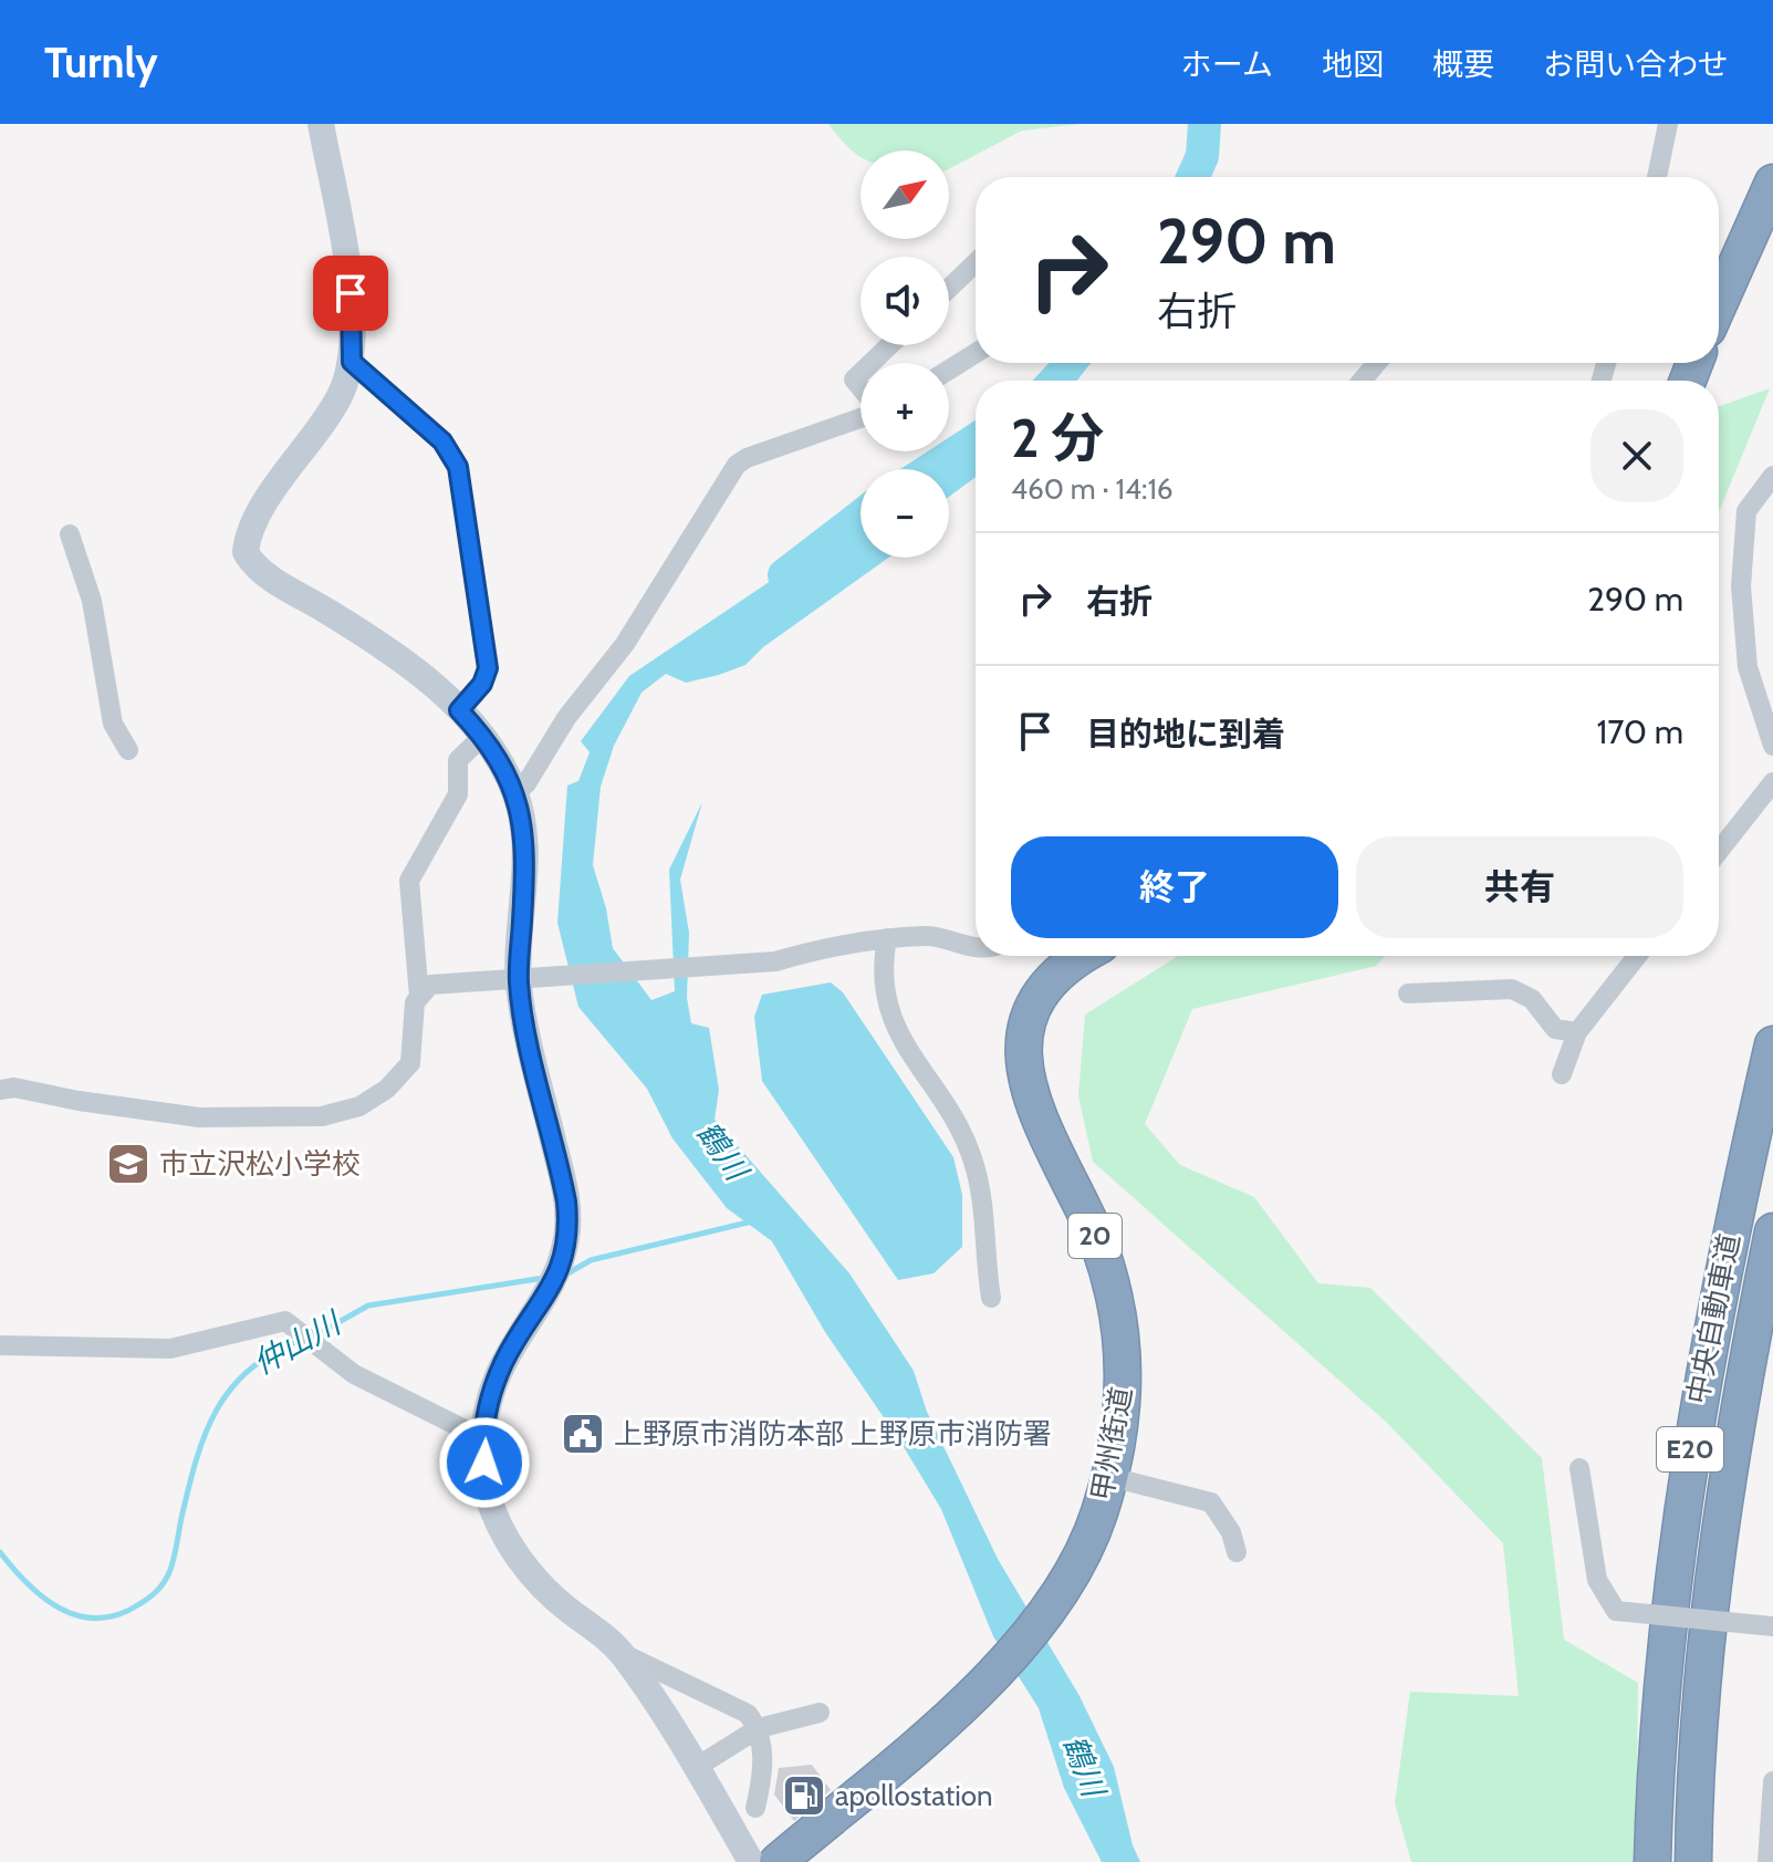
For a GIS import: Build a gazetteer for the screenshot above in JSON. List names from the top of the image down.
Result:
{
  "streets": {
    "highway": [
      "20",
      "中央自動車道",
      "甲州街道",
      "E20"
    ]
  },
  "water": ["鶴川", "仲山川"],
  "places": {
    "school or university": ["市立沢松小学校"],
    "public building": ["上野原市消防本部 上野原市消防署"],
    "fuel station": ["apollostation"]
  },
  "north": "top right",
  "page": {
    "header": "Turnly",
    "nav": [
      "ホーム",
      "地図",
      "概要",
      "お問い合わせ"
    ],
    "map_buttons": ["+", "−"],
    "turn": ["290 m", "右折"],
    "heading": ["2 分", "460 m · 14:16"],
    "list": [
      {
        "name": "右折",
        "value": "290 m"
      },
      {
        "name": "目的地に到着",
        "value": "170 m"
      }
    ],
    "buttons": ["終了", "共有"]
  }
}
